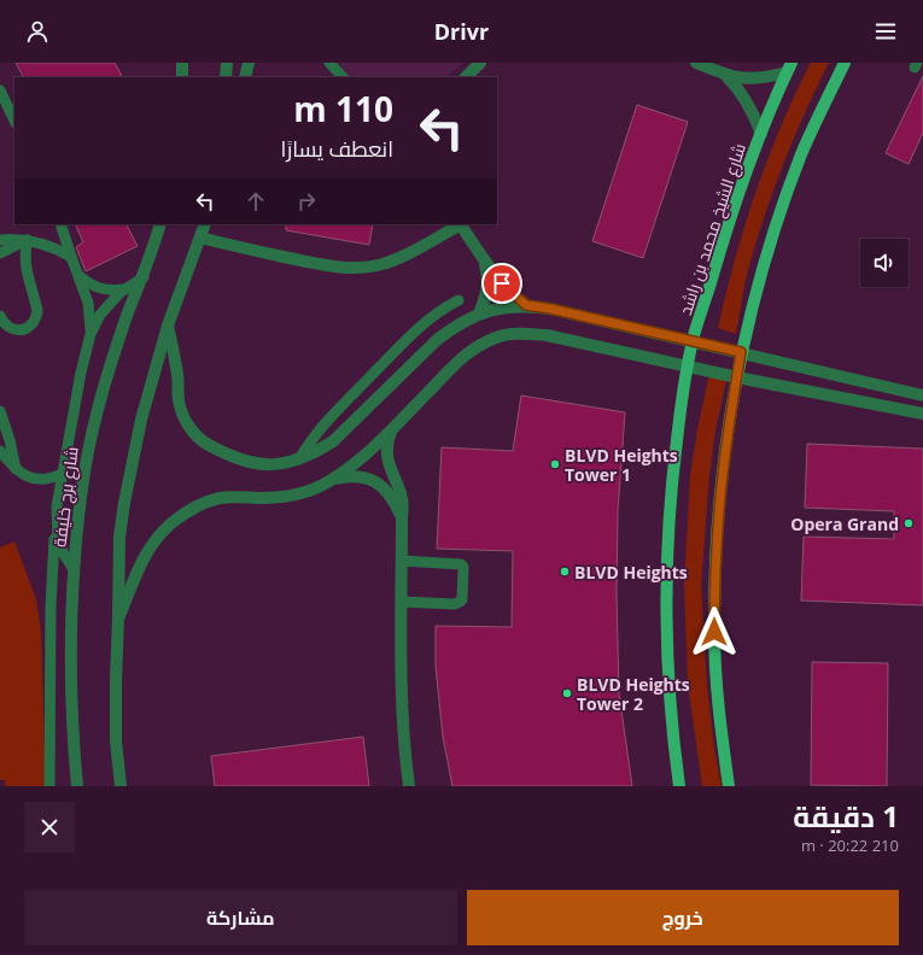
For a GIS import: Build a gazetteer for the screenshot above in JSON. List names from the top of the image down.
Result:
{
  "streets": {
    "main road": ["شارع الشيخ محمد بن راشد"],
    "street": ["شارع برج خليفة"]
  },
  "places": [
    "BLVD Heights Tower 1",
    "Opera Grand",
    "BLVD Heights",
    "BLVD Heights Tower 2"
  ],
  "page": {
    "header": "Drivr",
    "turn": ["110 m", "انعطف يسارًا"],
    "heading": ["1 دقيقة", "210 m · 20:22"],
    "buttons": ["خروج", "مشاركة"]
  }
}
